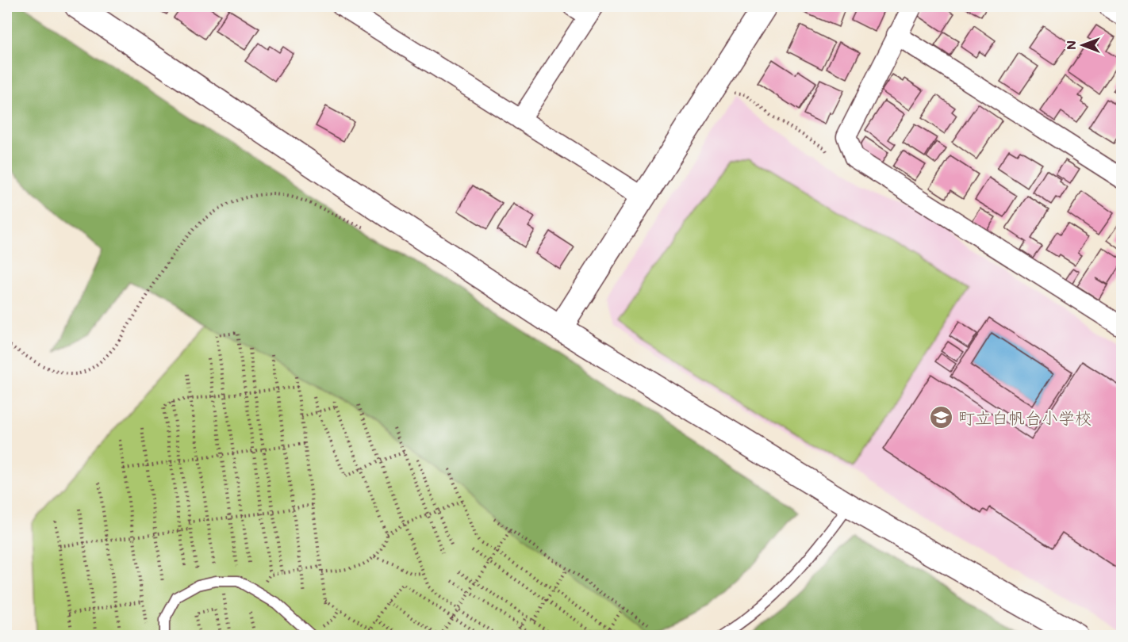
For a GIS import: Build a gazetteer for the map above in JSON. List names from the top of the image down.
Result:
{
  "places": {
    "school or university": ["町立白帆台小学校"]
  },
  "north": "left"
}
